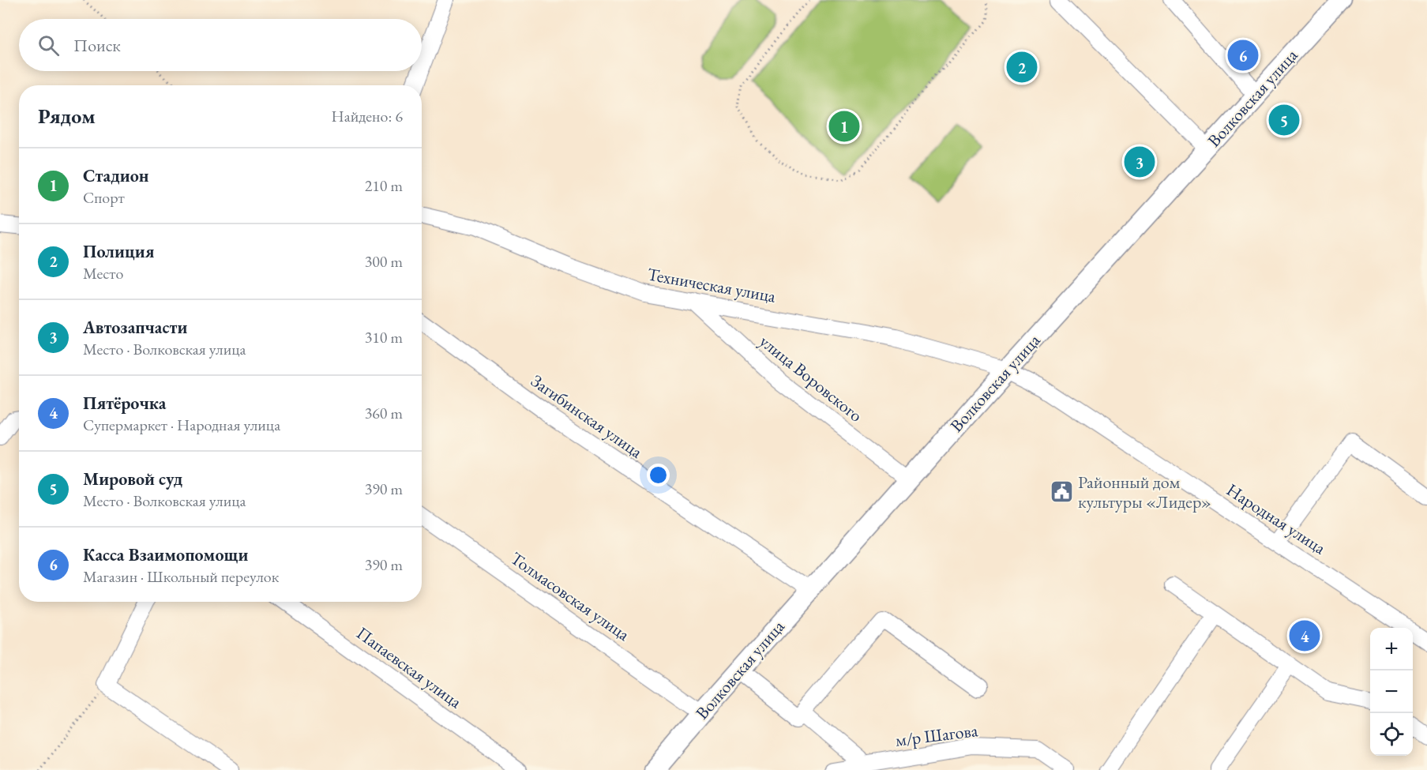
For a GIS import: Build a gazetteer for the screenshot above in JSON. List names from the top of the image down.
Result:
{
  "streets": {
    "main road": ["Волковская улица"],
    "street": [
      "Техническая улица",
      "улица Воровского",
      "Загибинская улица",
      "Народная улица",
      "Толмасовская улица",
      "Папаевская улица",
      "м/р Шагова"
    ]
  },
  "crossings": [
    ["Волковская улица", "Техническая улица"],
    ["Волковская улица", "улица Воровского"],
    ["Волковская улица", "Загибинская улица"],
    ["Волковская улица", "Народная улица"],
    ["Волковская улица", "Толмасовская улица"],
    ["Техническая улица", "улица Воровского"],
    ["Техническая улица", "Народная улица"]
  ],
  "places": {
    "public building": ["Районный дом культуры «Лидер»"]
  },
  "page": {
    "search": "Поиск",
    "pins": [
      "6",
      "2",
      "5",
      "1",
      "3",
      "4"
    ],
    "heading": ["Рядом", "Найдено: 6"],
    "list": [
      {
        "mark": "1",
        "name": "Стадион",
        "note": "Спорт",
        "value": "210 m"
      },
      {
        "mark": "2",
        "name": "Полиция",
        "note": "Место",
        "value": "300 m"
      },
      {
        "mark": "3",
        "name": "Автозапчасти",
        "note": "Место · Волковская улица",
        "value": "310 m"
      },
      {
        "mark": "4",
        "name": "Пятёрочка",
        "note": "Супермаркет · Народная улица",
        "value": "360 m"
      },
      {
        "mark": "5",
        "name": "Мировой суд",
        "note": "Место · Волковская улица",
        "value": "390 m"
      },
      {
        "mark": "6",
        "name": "Касса Взаимопомощи",
        "note": "Магазин · Школьный переулок",
        "value": "390 m"
      }
    ],
    "map_buttons": ["+", "−"]
  }
}
